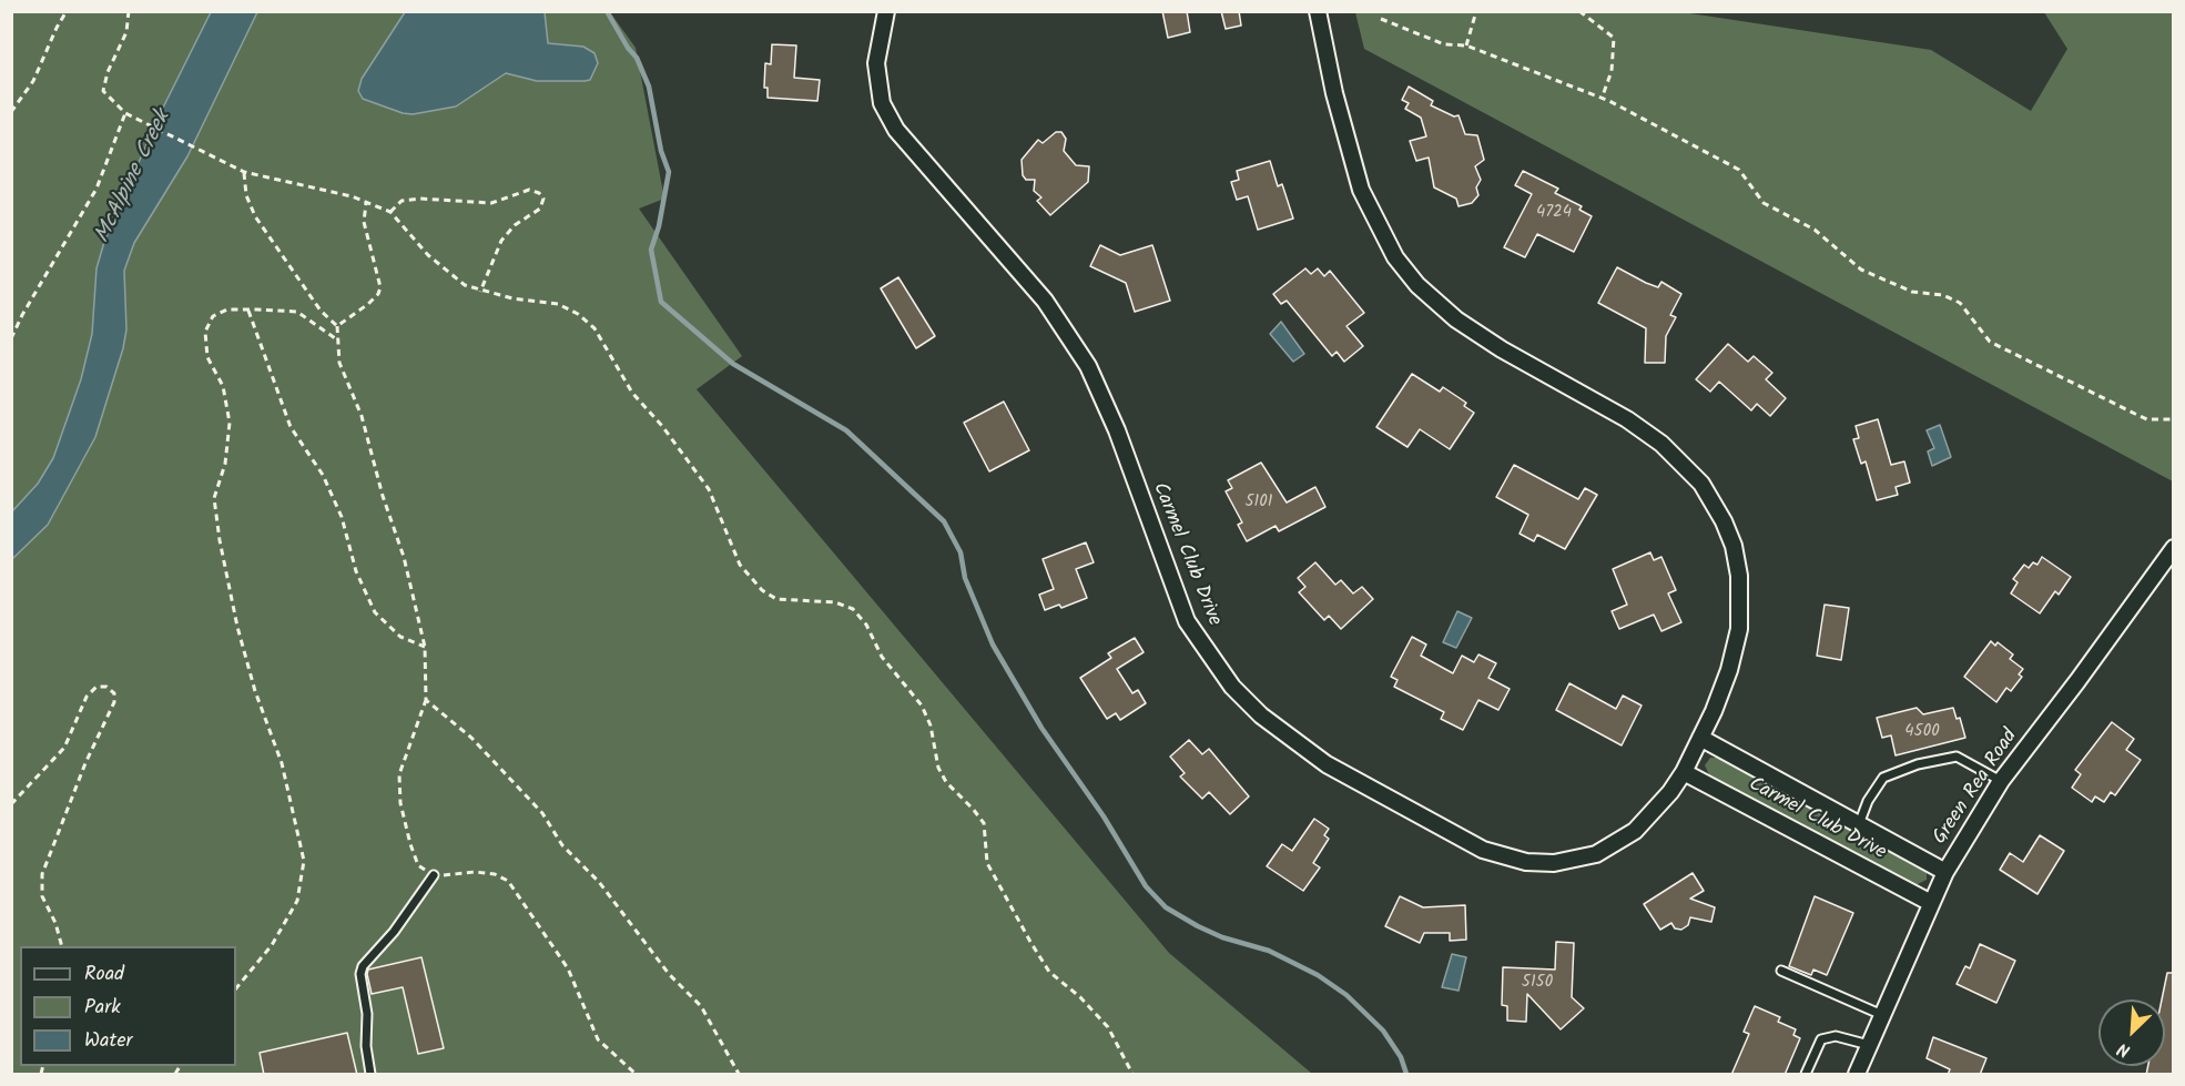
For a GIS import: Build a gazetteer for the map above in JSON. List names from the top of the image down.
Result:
{
  "streets": {
    "street": ["Carmel Club Drive", "Green Rea Road"]
  },
  "crossings": [
    ["Carmel Club Drive", "Green Rea Road"]
  ],
  "water": ["McAlpine Creek"],
  "house_numbers": [
    "4724",
    "5101",
    "4500",
    "5150"
  ],
  "legend": ["Road", "Park", "Water"],
  "north": "bottom left"
}
